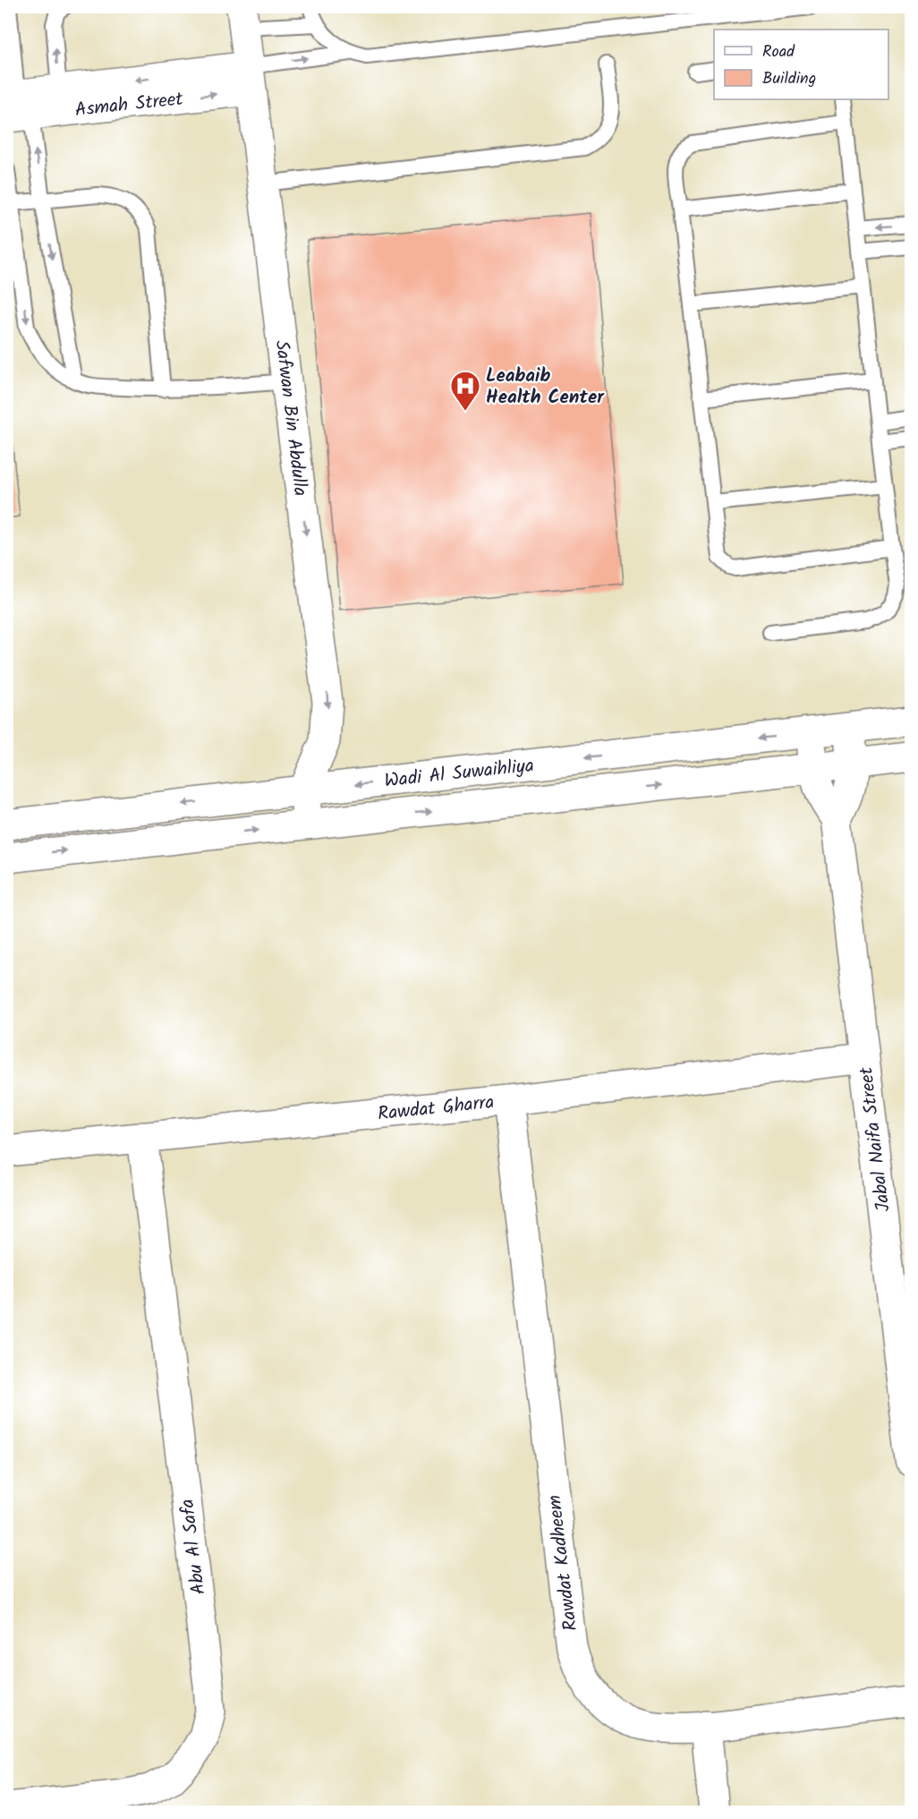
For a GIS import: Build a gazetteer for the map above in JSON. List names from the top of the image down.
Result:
{
  "streets": {
    "street": [
      "Asmah Street",
      "Safwan Bin Abdulla",
      "Wadi Al Suwaihliya",
      "Rawdat Gharra",
      "Jabal Naifa Street",
      "Abu Al Safa",
      "Rawdat Kadheem"
    ]
  },
  "crossings": [
    ["Asmah Street", "Safwan Bin Abdulla"],
    ["Safwan Bin Abdulla", "Wadi Al Suwaihliya"],
    ["Wadi Al Suwaihliya", "Jabal Naifa Street"],
    ["Rawdat Gharra", "Jabal Naifa Street"],
    ["Rawdat Gharra", "Abu Al Safa"],
    ["Rawdat Gharra", "Rawdat Kadheem"]
  ],
  "one_way": ["Safwan Bin Abdulla"],
  "places": {
    "hospital": ["Leabaib Health Center"]
  },
  "legend": ["Road", "Building"]
}
